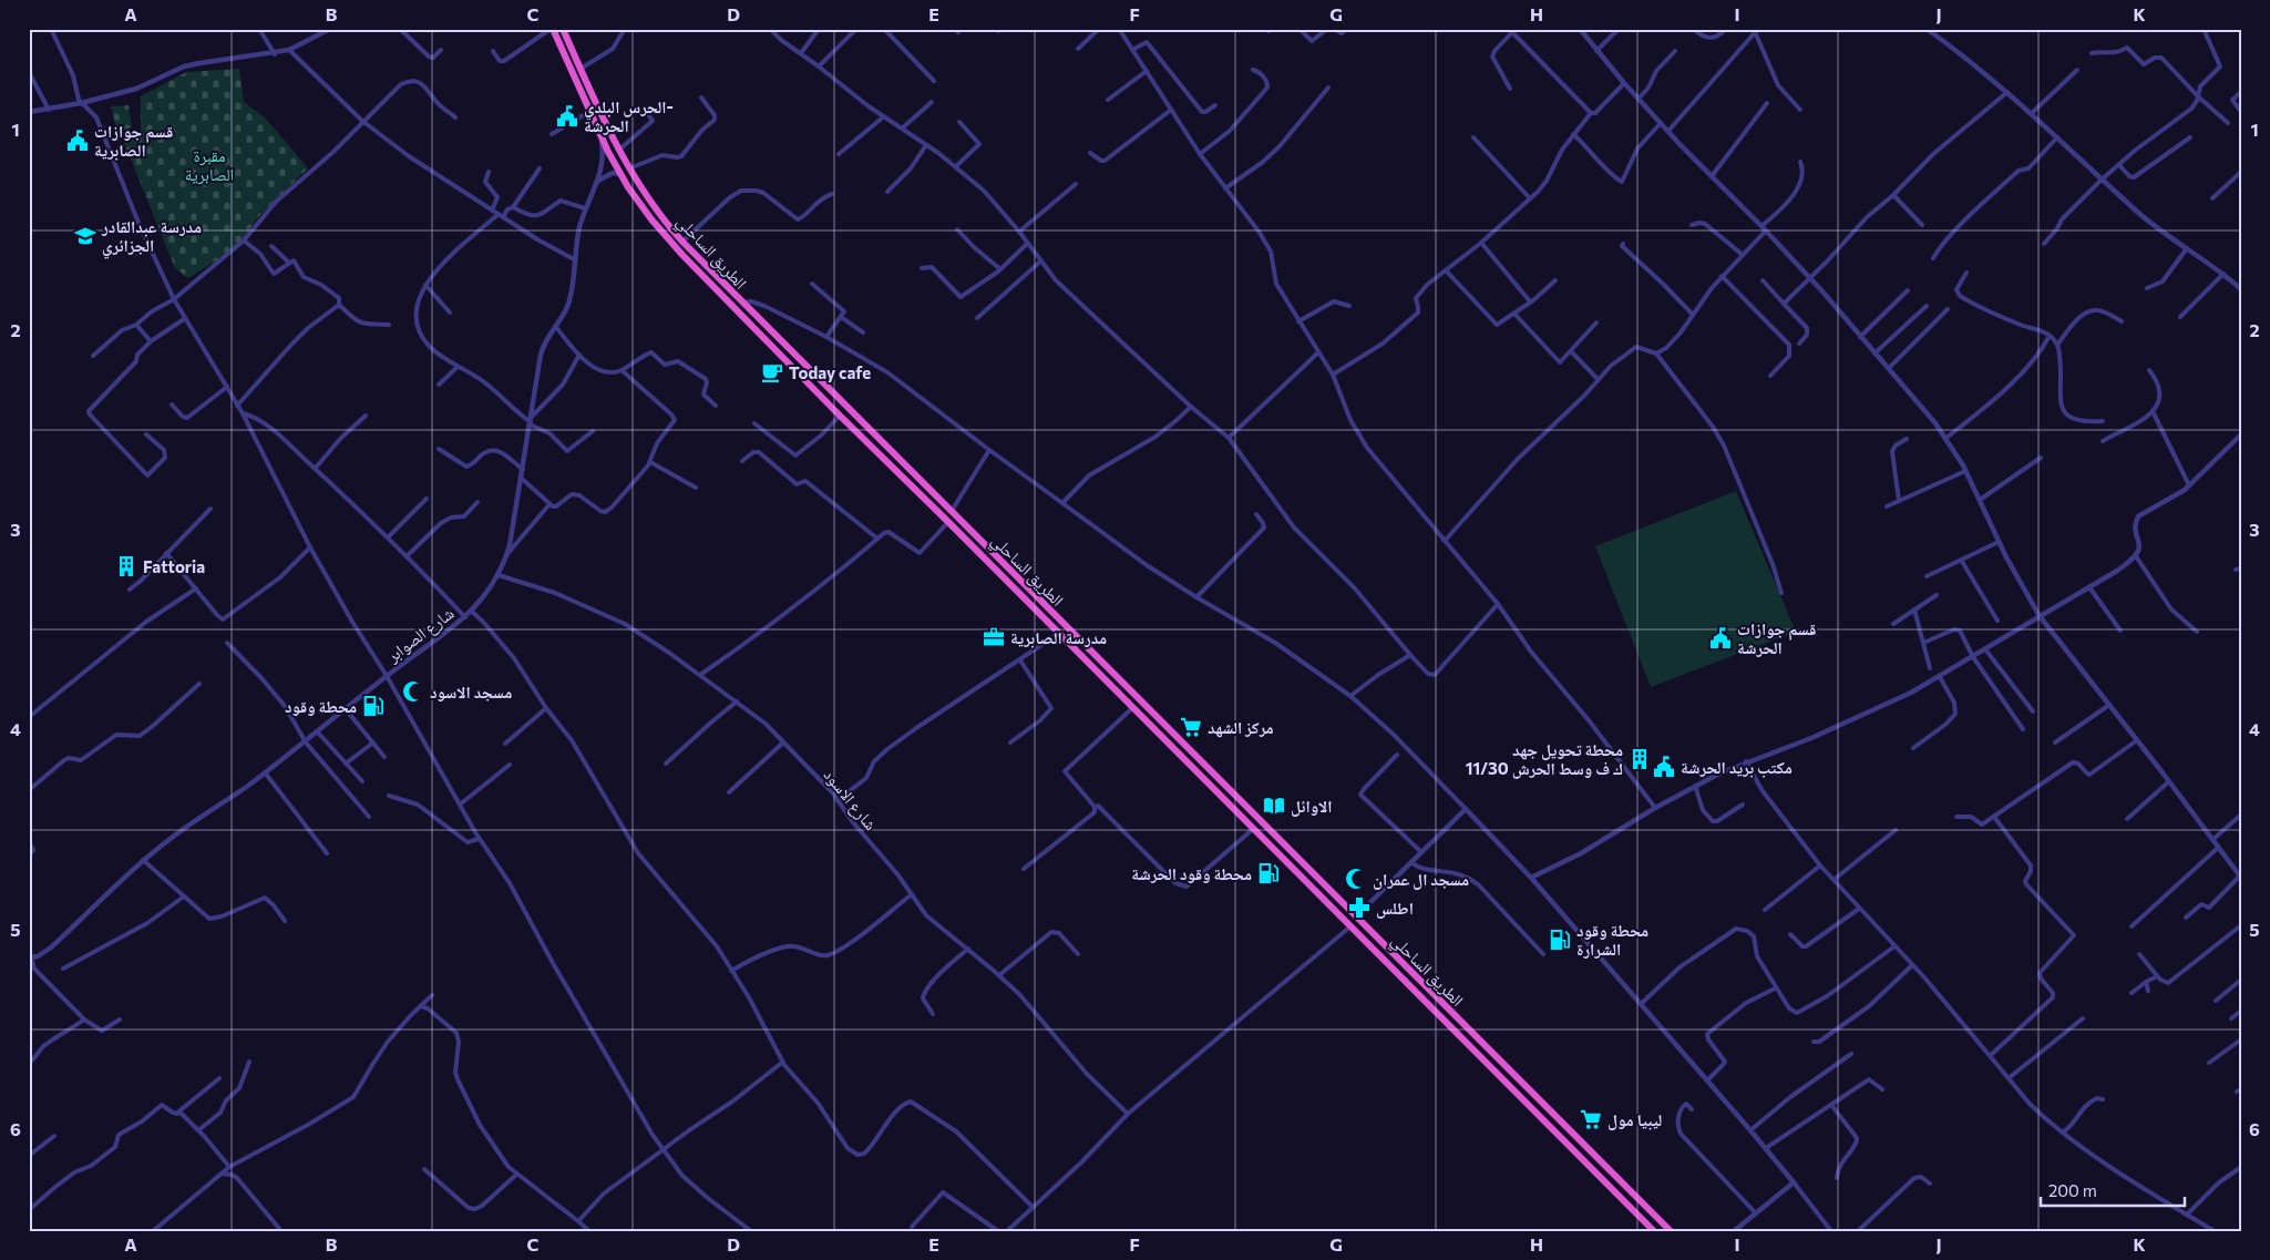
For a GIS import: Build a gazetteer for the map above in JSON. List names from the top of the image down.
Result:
{
  "streets": {
    "highway": ["الطريق الساحلي"],
    "street": ["شارع الصوابر", "شارع الاسود"]
  },
  "crossings": [
    ["الطريق الساحلي", "شارع الصوابر"],
    ["شارع الصوابر", "شارع الاسود"]
  ],
  "parks": ["مقبرة الصابرية"],
  "places": {
    "public building": [
      "الحرس البلدي- الحرشة",
      "قسم جوازات الصابرية",
      "قسم جوازات الحرشة",
      "مكتب بريد الحرشة"
    ],
    "school or university": ["مدرسة عبدالقادر الجزائري"],
    "cafe": ["Today cafe"],
    "building": ["Fattoria", "محطة تحويل جهد 11/30 ك ف وسط الحرش"],
    "office": ["مدرسة الصابرية"],
    "mosque": ["مسجد الاسود", "مسجد ال عمران"],
    "fuel station": ["محطة وقود", "محطة وقود الحرشة", "محطة وقود الشرارة"],
    "supermarket": ["مركز الشهد", "ليبيا مول"],
    "library": ["الاوائل"],
    "pharmacy": ["اطلس"]
  },
  "scale_bar": "200 m",
  "grid": {
    "columns": [
      "A",
      "B",
      "C",
      "D",
      "E",
      "F",
      "G",
      "H",
      "I",
      "J",
      "K"
    ],
    "rows": [
      "1",
      "2",
      "3",
      "4",
      "5",
      "6"
    ]
  }
}
